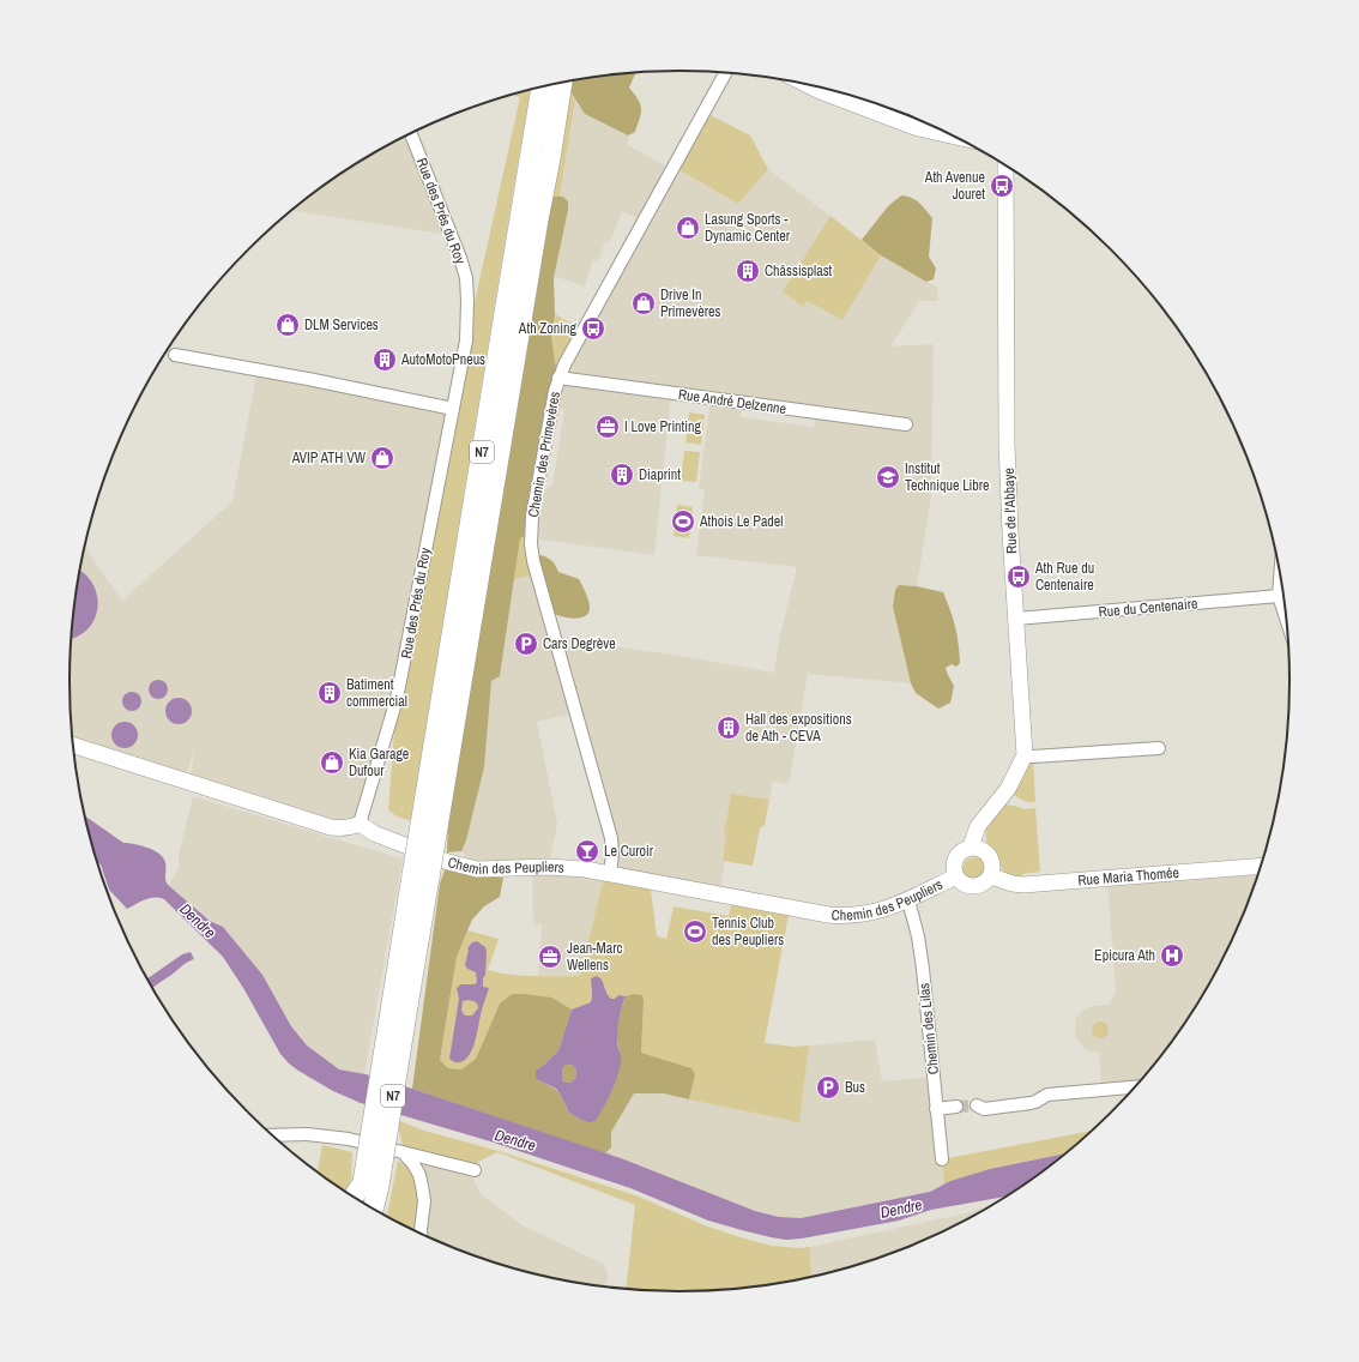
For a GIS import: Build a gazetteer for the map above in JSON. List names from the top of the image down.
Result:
{
  "streets": {
    "highway": ["N7"],
    "street": [
      "Rue des Prés du Roy",
      "Rue André Delzenne",
      "Chemin des Primevères",
      "Rue de l'Abbaye",
      "Rue du Centenaire",
      "Chemin des Peupliers",
      "Rue Maria Thomée",
      "Chemin des Lilas"
    ]
  },
  "crossings": [
    ["Rue des Prés du Roy", "Chemin des Peupliers"],
    ["Rue André Delzenne", "Chemin des Primevères"],
    ["Chemin des Primevères", "Chemin des Peupliers"],
    ["Rue de l'Abbaye", "Rue du Centenaire"],
    ["Chemin des Peupliers", "Rue Maria Thomée"],
    ["Chemin des Peupliers", "Chemin des Lilas"]
  ],
  "water": ["Dendre"],
  "places": {
    "bus stop": ["Ath Avenue Jouret", "Ath Zoning", "Ath Rue du Centenaire"],
    "shop": [
      "Lasung Sports - Dynamic Center",
      "Drive In Primevères",
      "DLM Services",
      "AVIP ATH VW",
      "Kia Garage Dufour"
    ],
    "building": [
      "Châssisplast",
      "AutoMotoPneus",
      "Diaprint",
      "Batiment commercial",
      "Hall des expositions de Ath - CEVA"
    ],
    "office": ["I Love Printing", "Jean-Marc Wellens"],
    "school or university": ["Institut Technique Libre"],
    "sports": ["Athois Le Padel", "Tennis Club des Peupliers"],
    "parking": ["Cars Degrève", "Bus"],
    "bar": ["Le Curoir"],
    "hospital": ["Epicura Ath"]
  }
}
